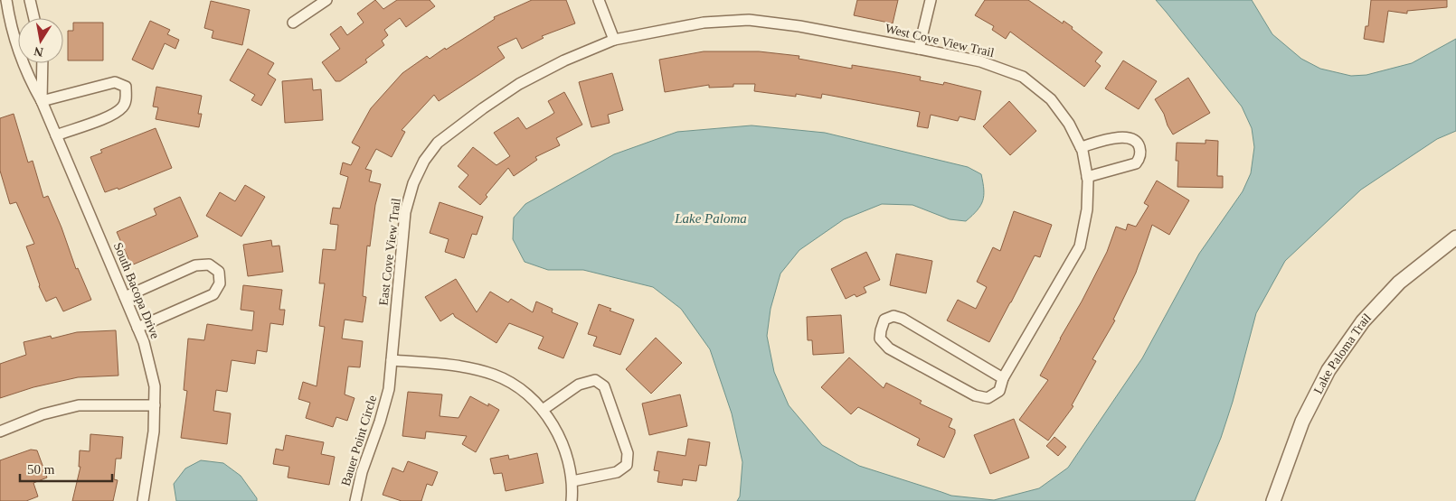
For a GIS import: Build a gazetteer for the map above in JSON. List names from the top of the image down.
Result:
{
  "streets": {
    "street": [
      "West Cove View Trail",
      "East Cove View Trail",
      "South Bacopa Drive",
      "Lake Paloma Trail",
      "Bauer Point Circle"
    ]
  },
  "crossings": [
    ["West Cove View Trail", "East Cove View Trail"],
    ["East Cove View Trail", "Bauer Point Circle"]
  ],
  "water": ["Lake Paloma"],
  "scale_bar": "50 m",
  "north": "bottom"
}
